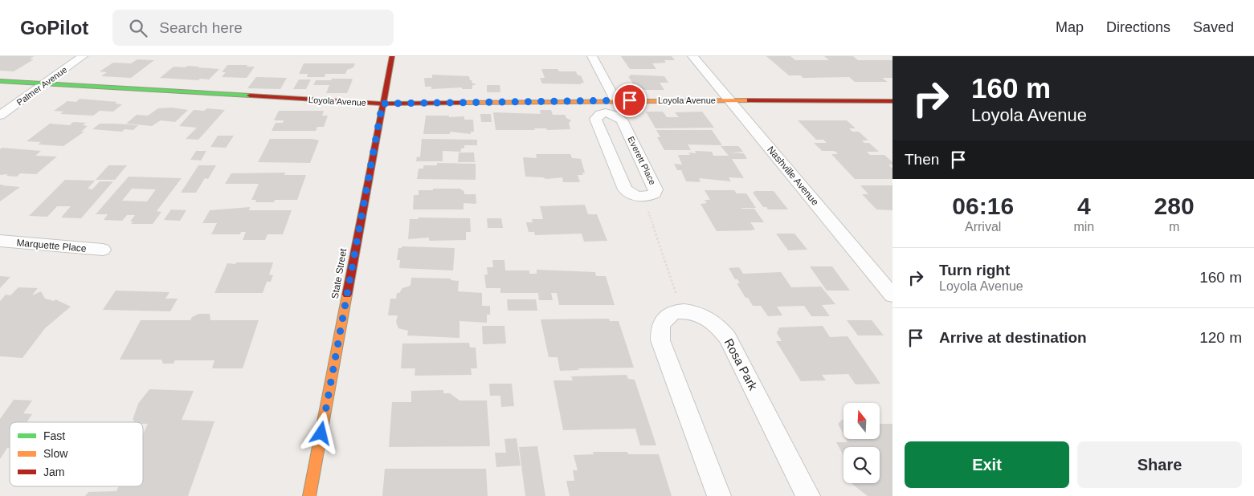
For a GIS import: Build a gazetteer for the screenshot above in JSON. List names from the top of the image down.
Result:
{
  "streets": {
    "street": [
      "Palmer Avenue",
      "Loyola Avenue",
      "Everett Place",
      "Nashville Avenue",
      "Marquette Place",
      "State Street",
      "Rosa Park"
    ]
  },
  "crossings": [
    ["Palmer Avenue", "Loyola Avenue"],
    ["Loyola Avenue", "Everett Place"],
    ["Loyola Avenue", "Nashville Avenue"],
    ["Loyola Avenue", "State Street"]
  ],
  "legend": ["Fast", "Slow", "Jam"],
  "north": "top",
  "page": {
    "header": "GoPilot",
    "search": "Search here",
    "nav": ["Map", "Directions", "Saved"],
    "turn": ["160 m", "Loyola Avenue"],
    "then": "Then",
    "eta": [
      "06:16",
      "Arrival",
      "4",
      "min",
      "280",
      "m"
    ],
    "list": [
      {
        "name": "Turn right",
        "note": "Loyola Avenue",
        "value": "160 m"
      },
      {
        "name": "Arrive at destination",
        "value": "120 m"
      }
    ],
    "buttons": ["Exit", "Share"]
  }
}
